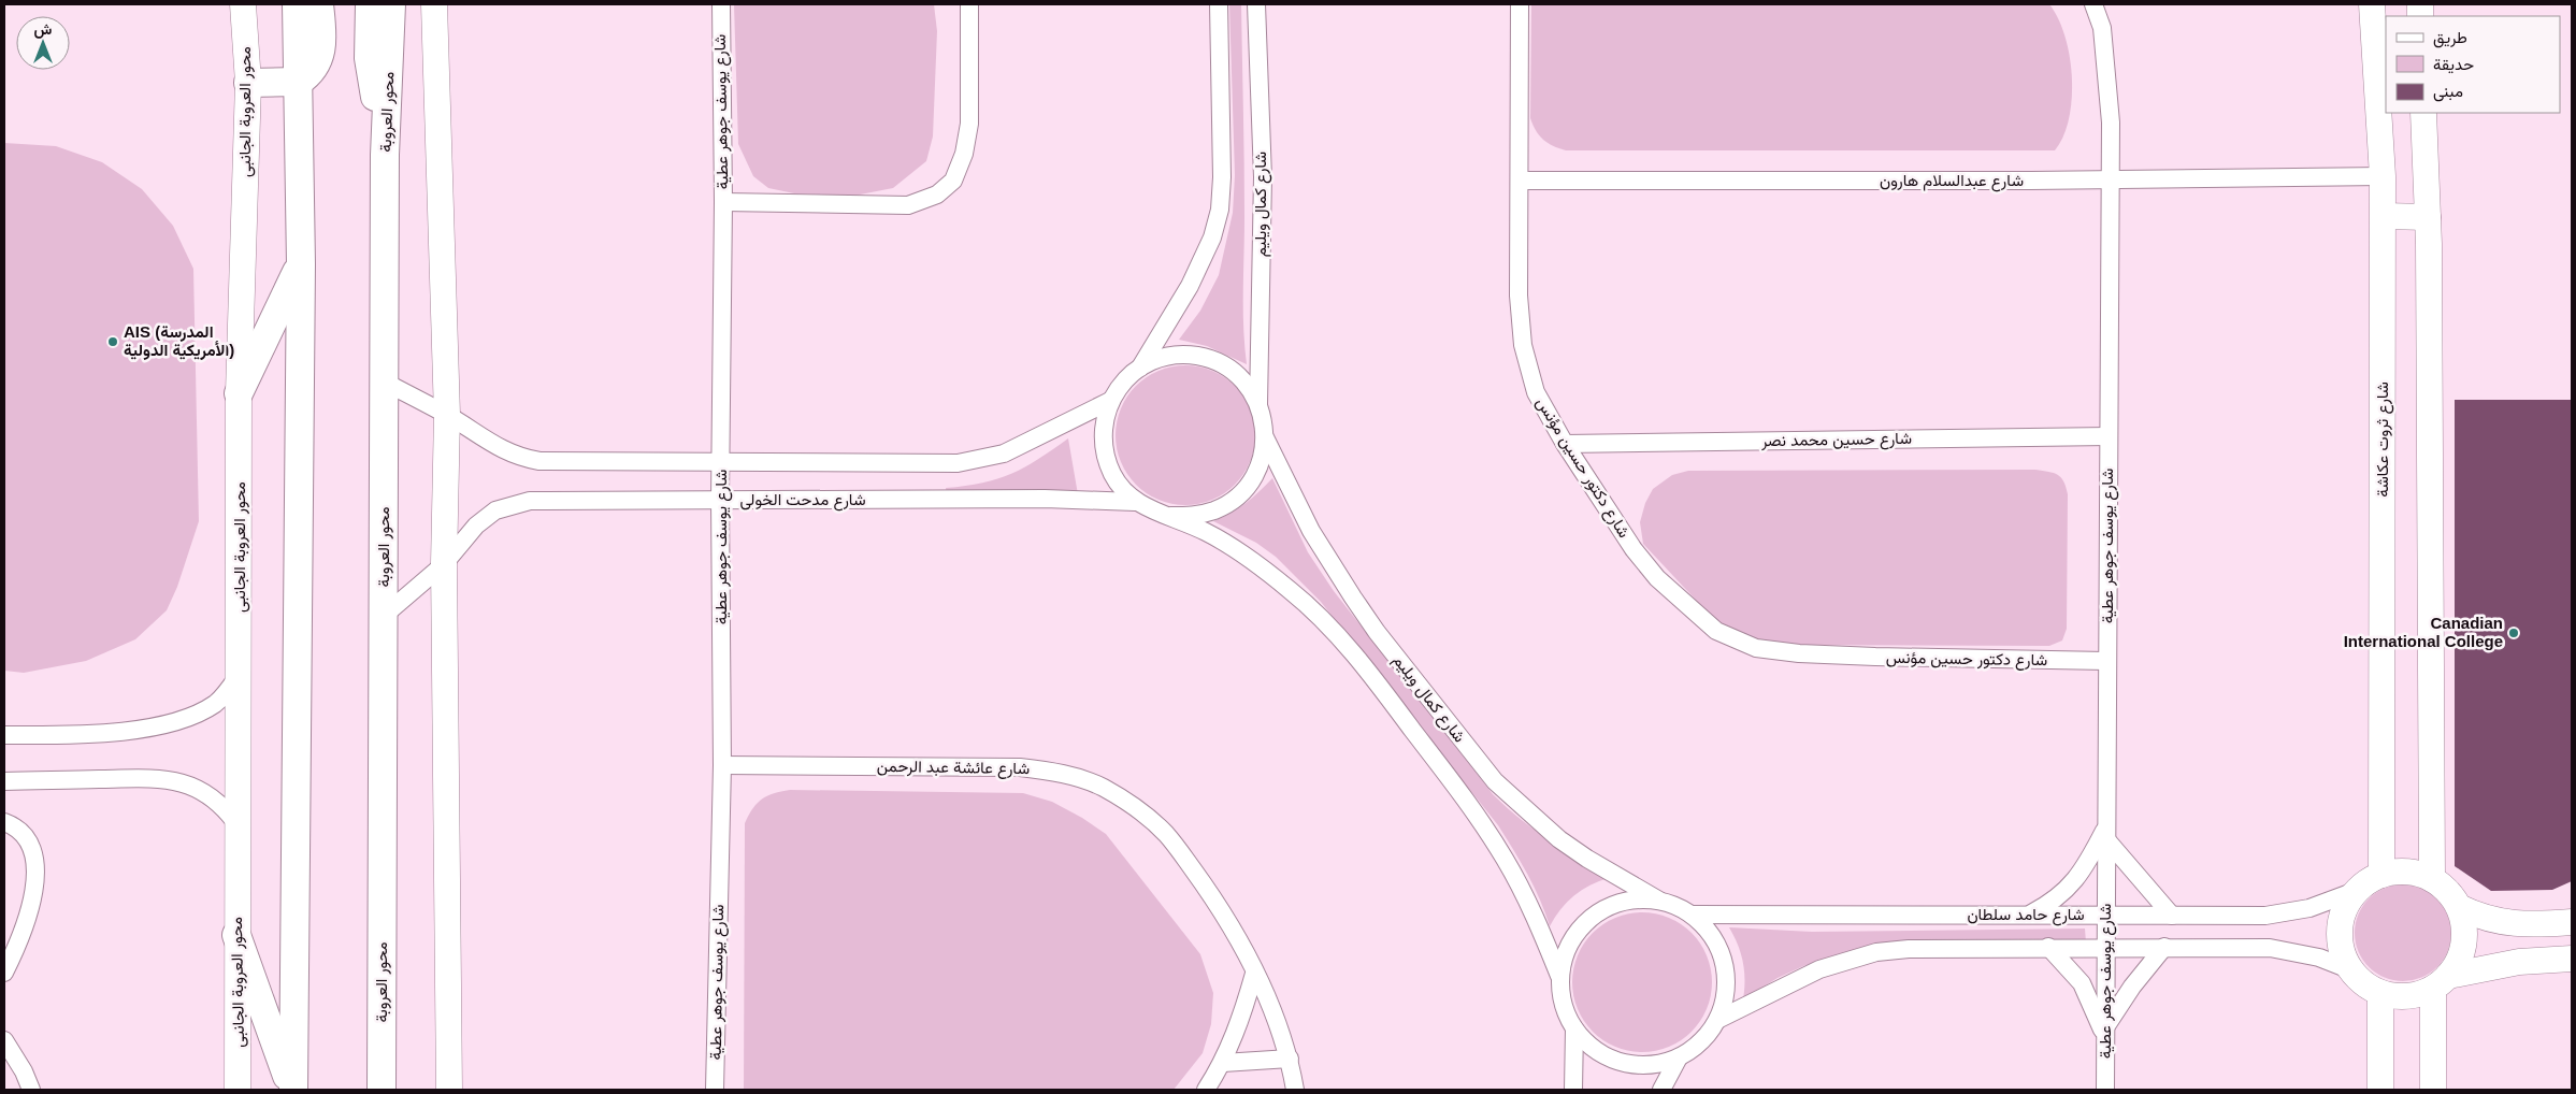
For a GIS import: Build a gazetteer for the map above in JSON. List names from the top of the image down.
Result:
{
  "streets": {
    "main road": ["محور العروبة"],
    "street": [
      "محور العروبة الجانبى",
      "شارع يوسف جوهر عطية",
      "شارع عبدالسلام هارون",
      "شارع كمال ويليم",
      "شارع حسين محمد نصر",
      "شارع ثروت عكاشة",
      "شارع دكتور حسين مؤنس",
      "شارع مدحت الخولى",
      "شارع عائشة عبد الرحمن",
      "شارع حامد سلطان"
    ]
  },
  "crossings": [
    ["محور العروبة", "شارع مدحت الخولى"],
    ["شارع يوسف جوهر عطية", "شارع عبدالسلام هارون"],
    ["شارع يوسف جوهر عطية", "شارع حسين محمد نصر"],
    ["شارع يوسف جوهر عطية", "شارع دكتور حسين مؤنس"],
    ["شارع يوسف جوهر عطية", "شارع مدحت الخولى"],
    ["شارع يوسف جوهر عطية", "شارع عائشة عبد الرحمن"],
    ["شارع يوسف جوهر عطية", "شارع حامد سلطان"],
    ["شارع عبدالسلام هارون", "شارع ثروت عكاشة"],
    ["شارع عبدالسلام هارون", "شارع دكتور حسين مؤنس"],
    ["شارع كمال ويليم", "شارع مدحت الخولى"],
    ["شارع كمال ويليم", "شارع حامد سلطان"],
    ["شارع حسين محمد نصر", "شارع دكتور حسين مؤنس"],
    ["شارع ثروت عكاشة", "شارع حامد سلطان"]
  ],
  "places": ["AIS (المدرسة الأمريكية الدولية)", "Canadian International College"],
  "legend": ["طريق", "حديقة", "مبنى"],
  "north": "top"
}
